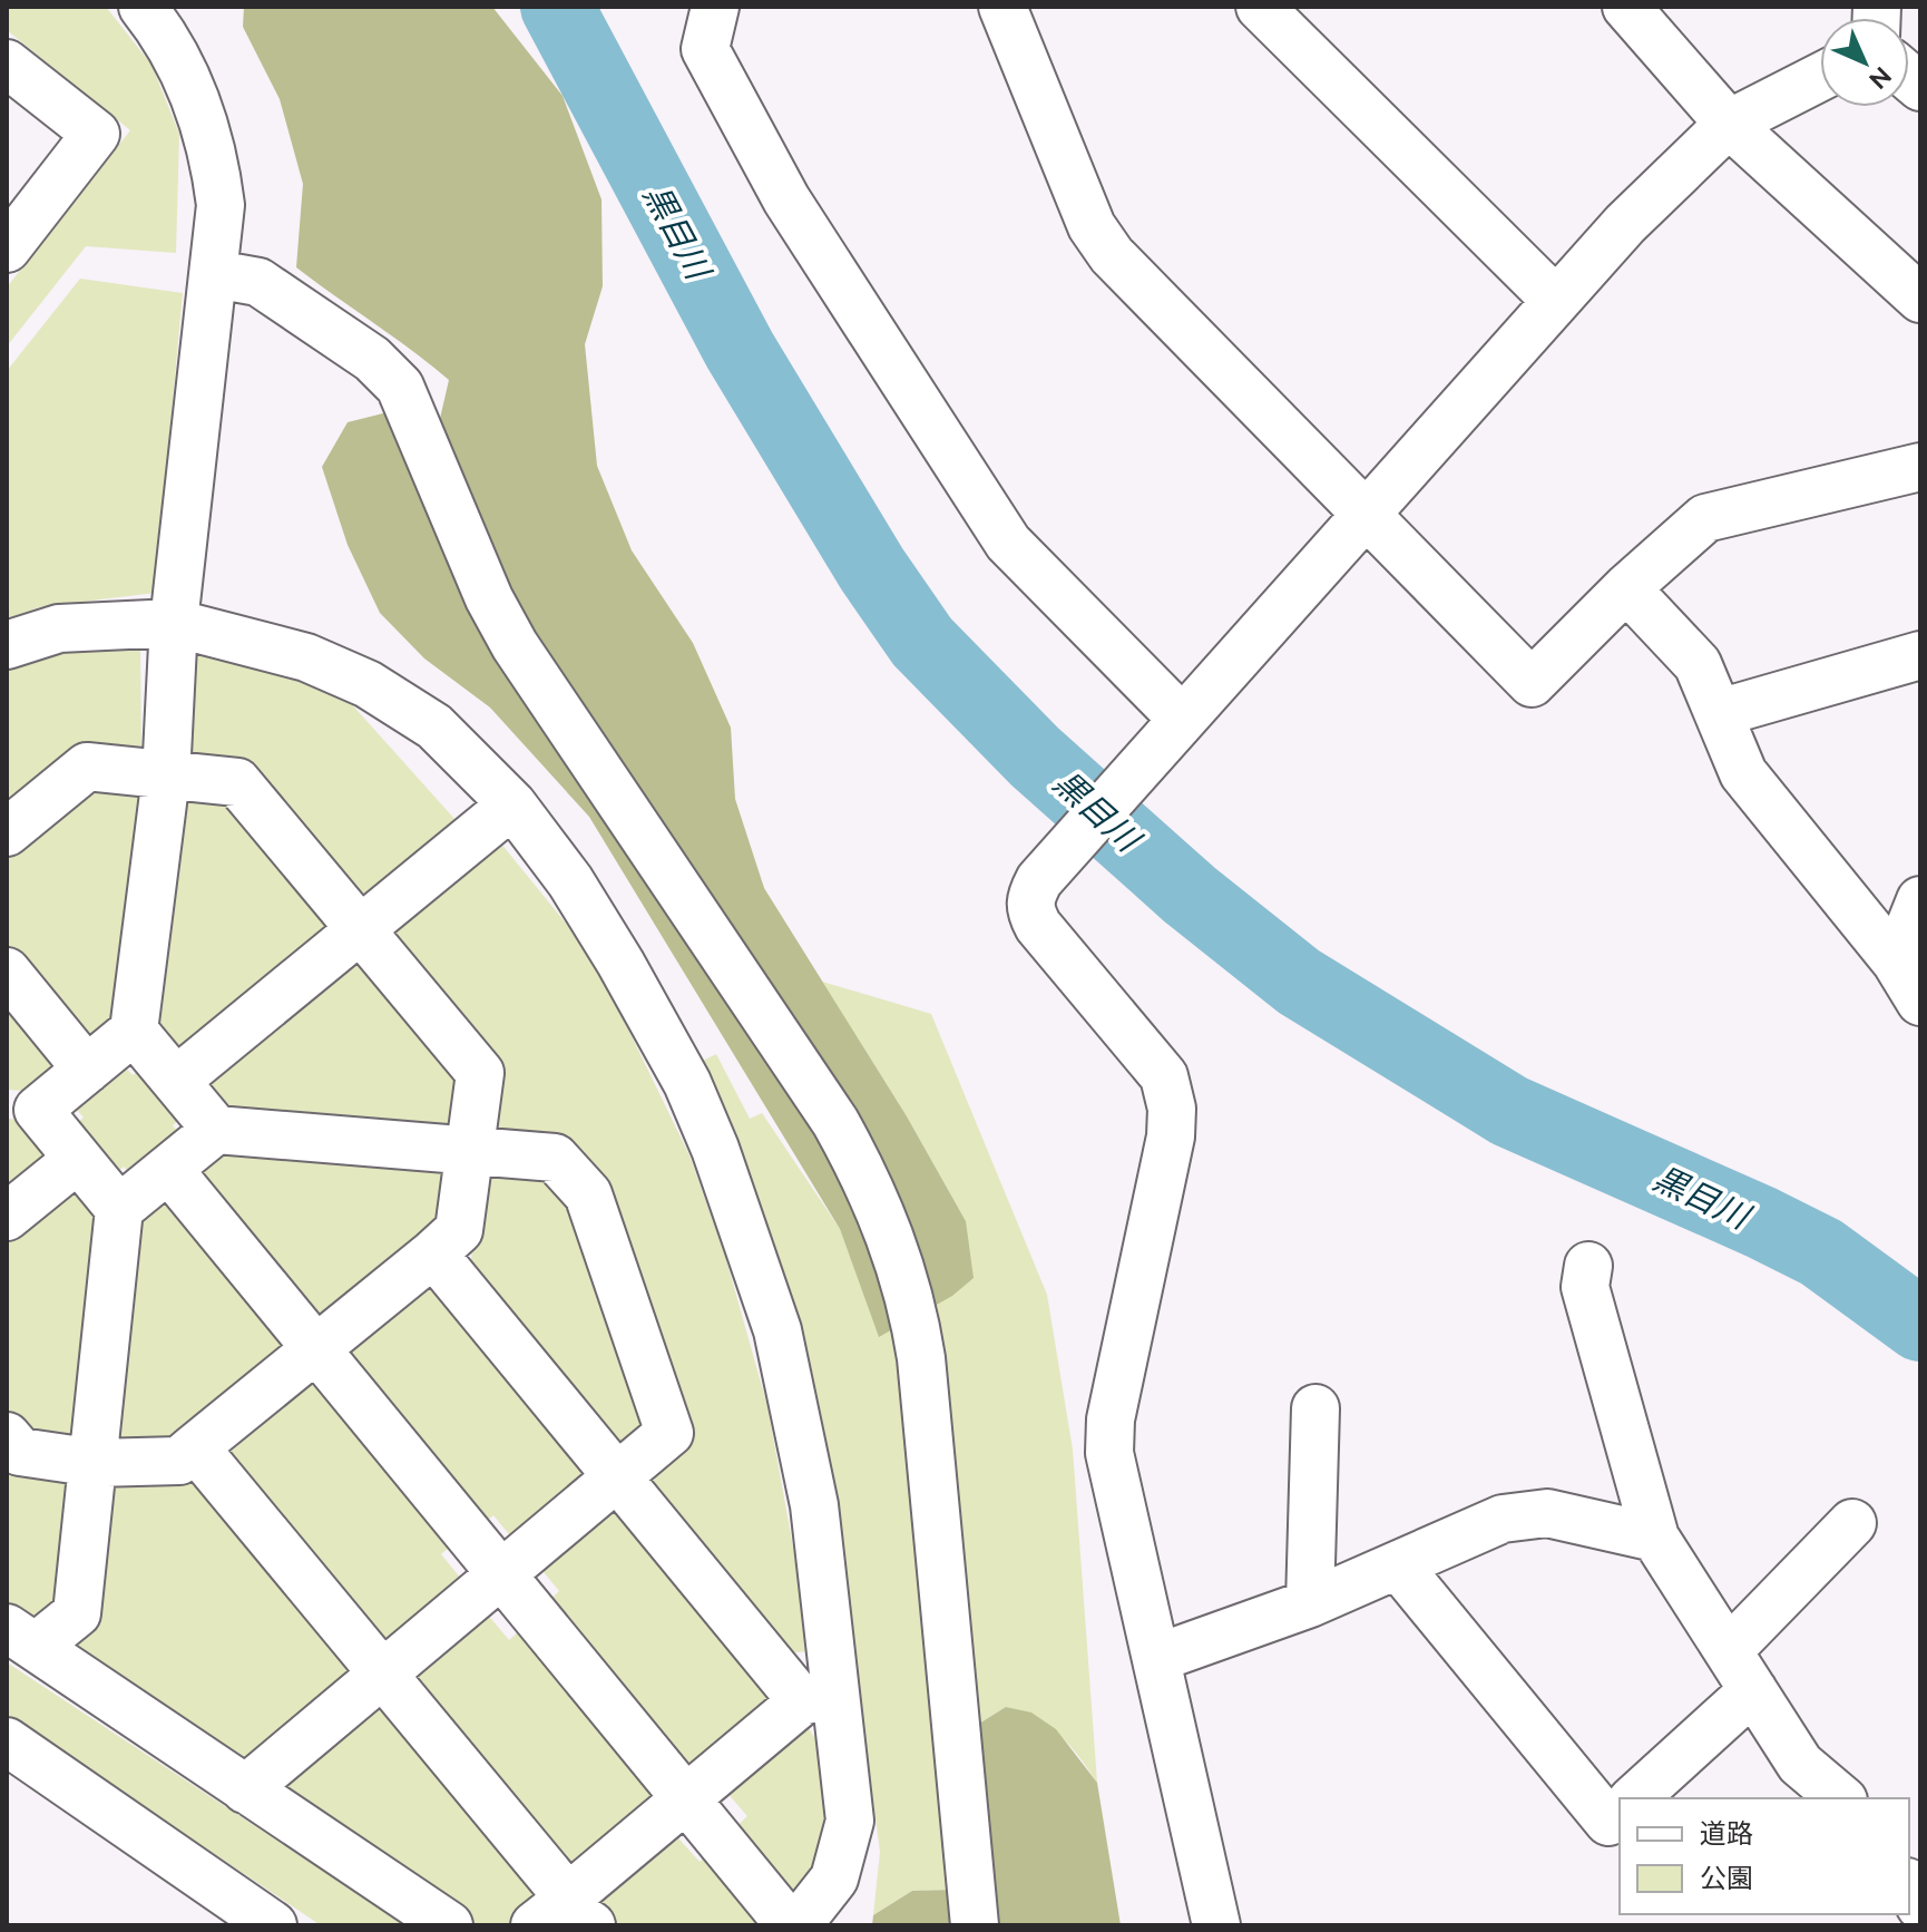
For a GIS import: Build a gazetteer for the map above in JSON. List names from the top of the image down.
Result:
{
  "water": ["黒目川"],
  "legend": ["道路", "公園"],
  "north": "bottom right"
}
